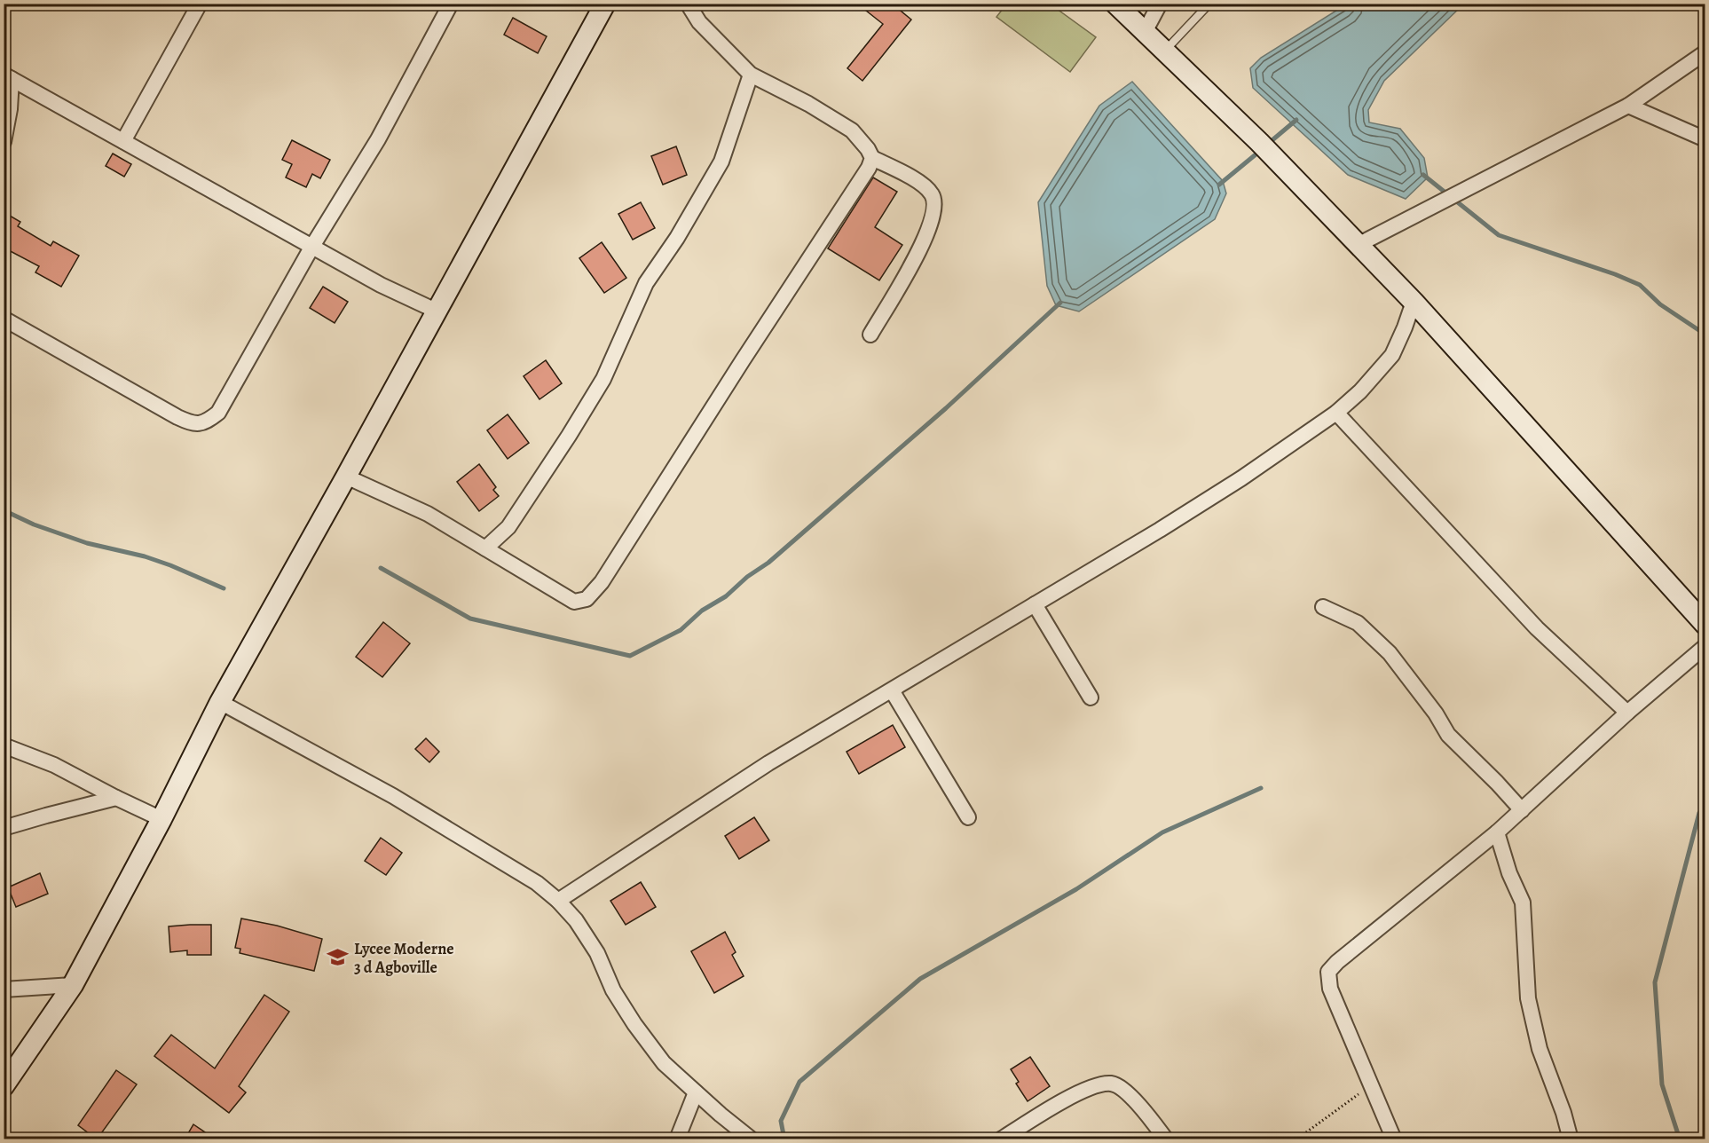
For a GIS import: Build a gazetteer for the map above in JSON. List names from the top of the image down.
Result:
{
  "places": {
    "school or university": ["Lycee Moderne 3 d Agboville"]
  }
}
